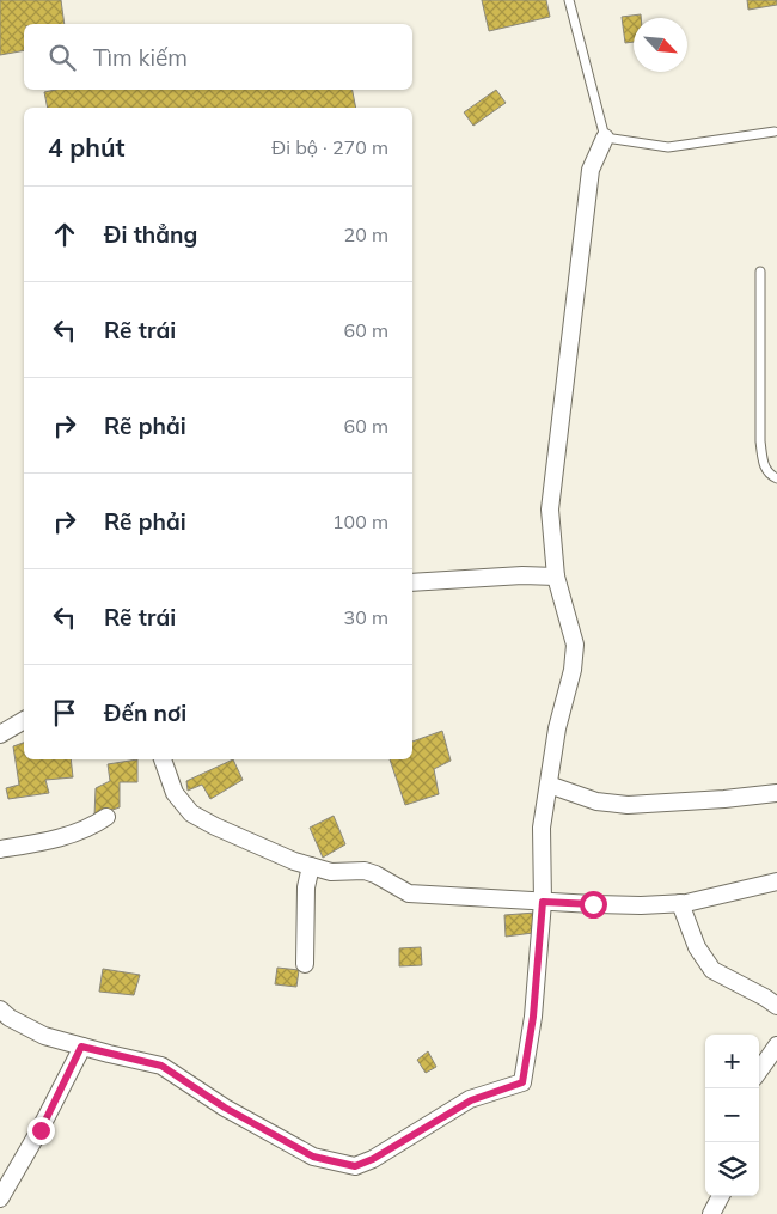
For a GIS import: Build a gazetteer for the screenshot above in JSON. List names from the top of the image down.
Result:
{
  "north": "bottom right",
  "page": {
    "search": "Tìm kiếm",
    "heading": ["4 phút", "Đi bộ · 270 m"],
    "list": [
      ["Đi thẳng", "20 m"],
      ["Rẽ trái", "60 m"],
      ["Rẽ phải", "60 m"],
      ["Rẽ phải", "100 m"],
      ["Rẽ trái", "30 m"],
      "Đến nơi"
    ],
    "map_buttons": ["+", "−"]
  }
}
